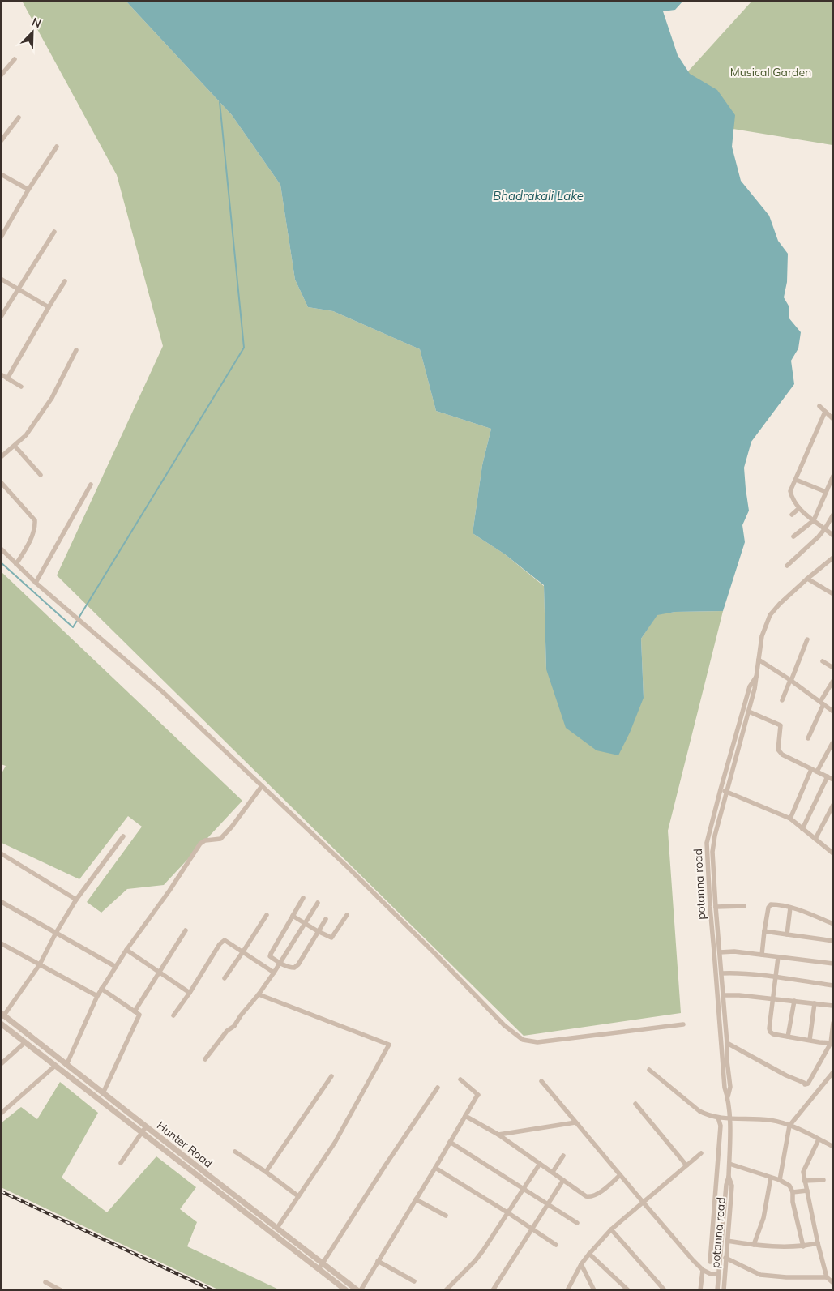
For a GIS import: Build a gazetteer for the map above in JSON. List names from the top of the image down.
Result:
{
  "streets": {
    "street": ["potanna road", "Hunter Road"]
  },
  "water": ["Bhadrakali Lake"],
  "parks": ["Musical Garden"],
  "north": "top right"
}
